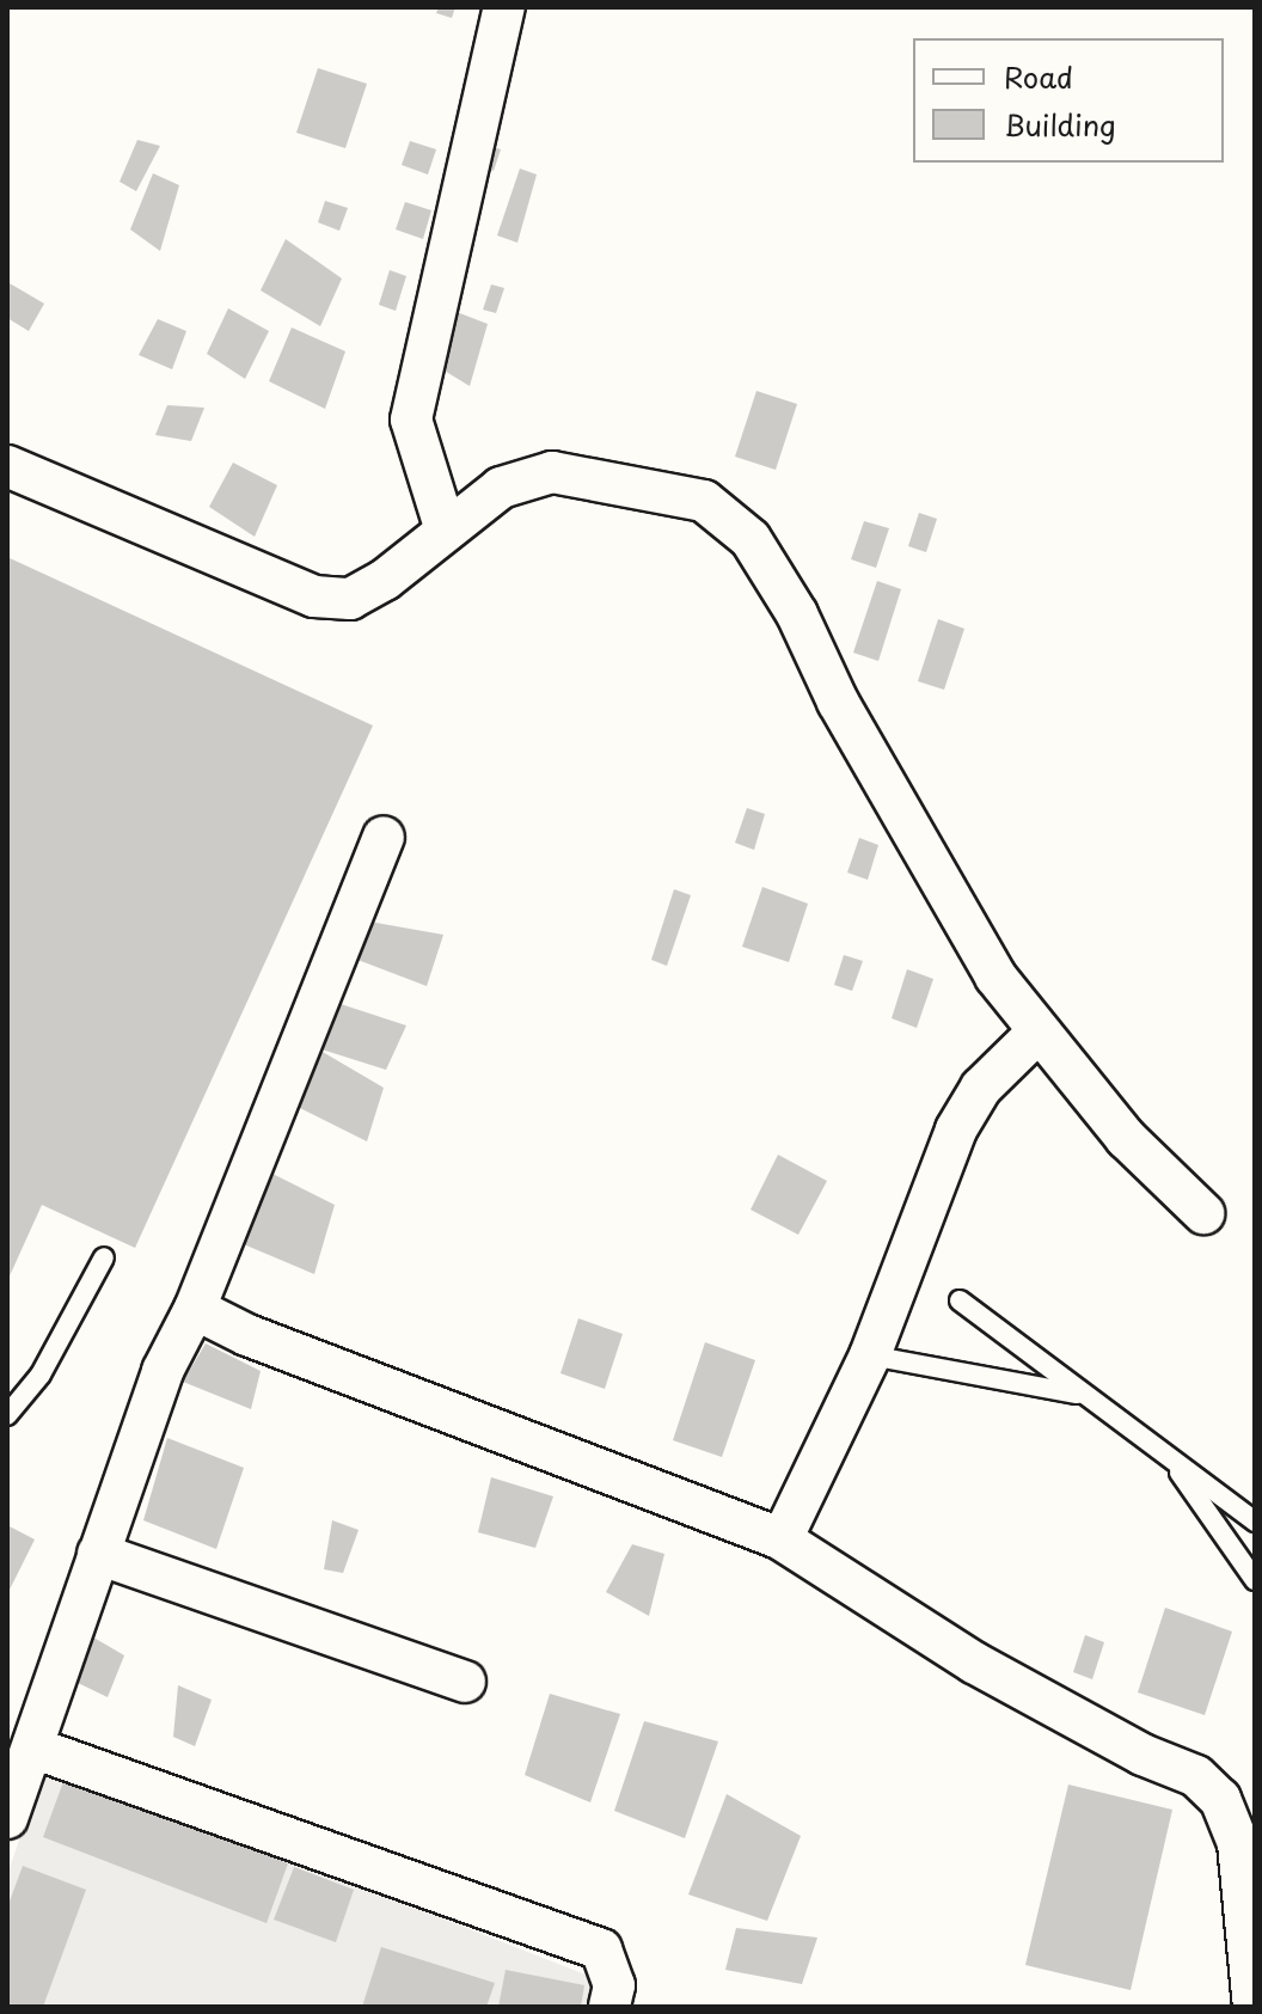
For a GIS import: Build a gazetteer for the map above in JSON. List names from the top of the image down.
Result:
{
  "legend": ["Road", "Building"]
}
